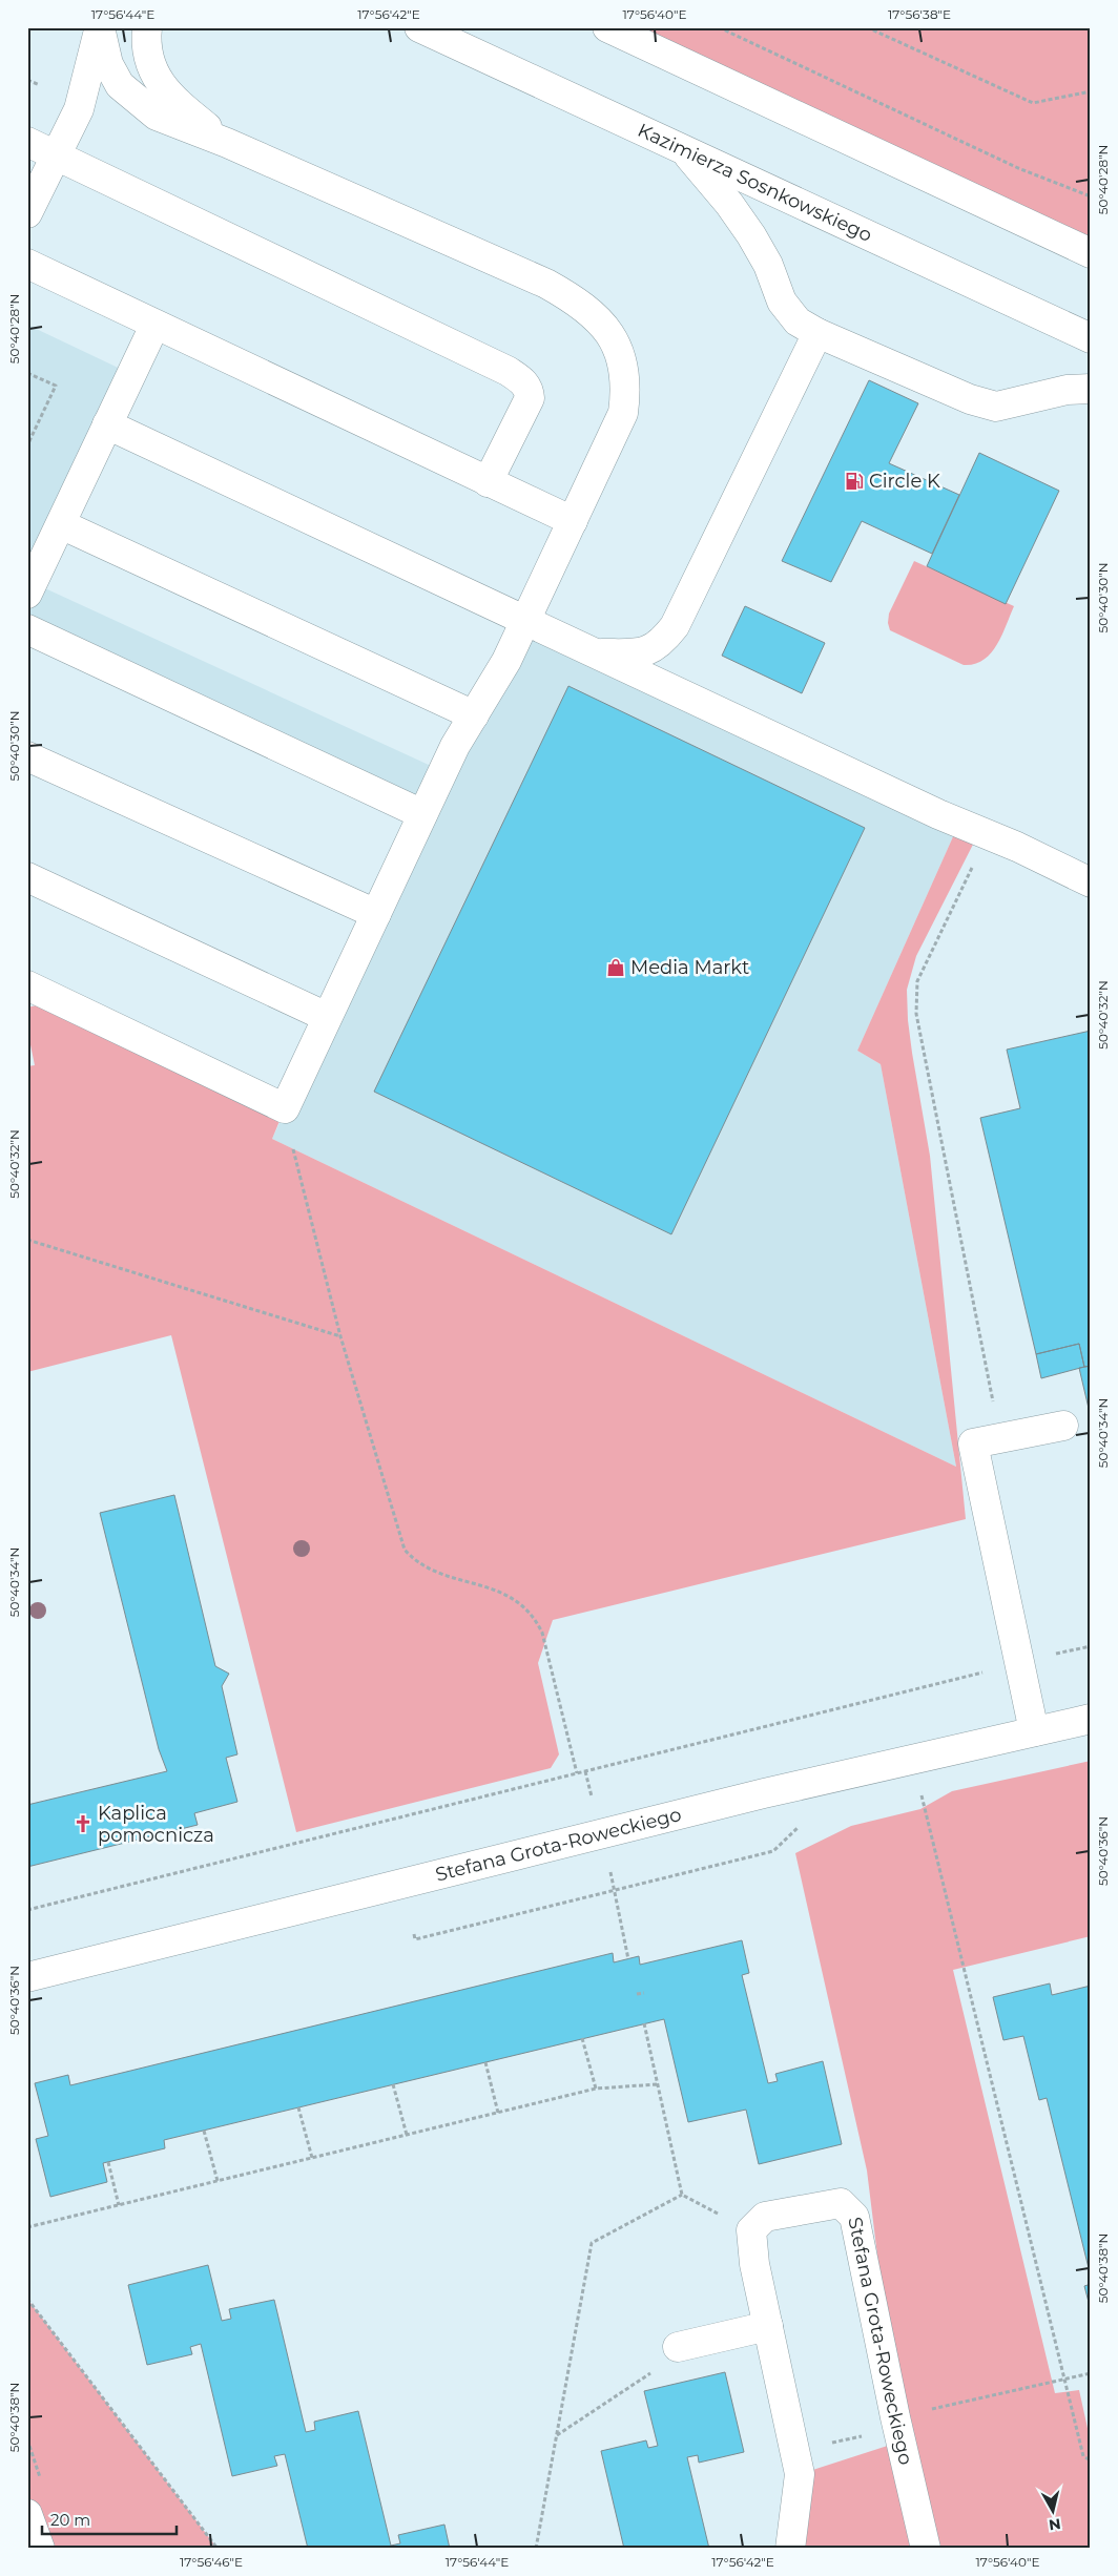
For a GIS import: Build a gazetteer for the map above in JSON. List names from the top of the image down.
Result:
{
  "streets": {
    "street": ["Kazimierza Sosnkowskiego", "Stefana Grota-Roweckiego"]
  },
  "places": {
    "fuel station": ["Circle K"],
    "shop": ["Media Markt"],
    "church": ["Kaplica pomocnicza"]
  },
  "scale_bar": "20 m",
  "north": "bottom",
  "coordinates": [
    "17°56'44\"E",
    "17°56'42\"E",
    "17°56'40\"E",
    "17°56'38\"E",
    "50°40'28\"N",
    "50°40'30\"N",
    "50°40'32\"N",
    "50°40'34\"N",
    "50°40'36\"N",
    "50°40'38\"N",
    "17°56'46\"E"
  ]
}
